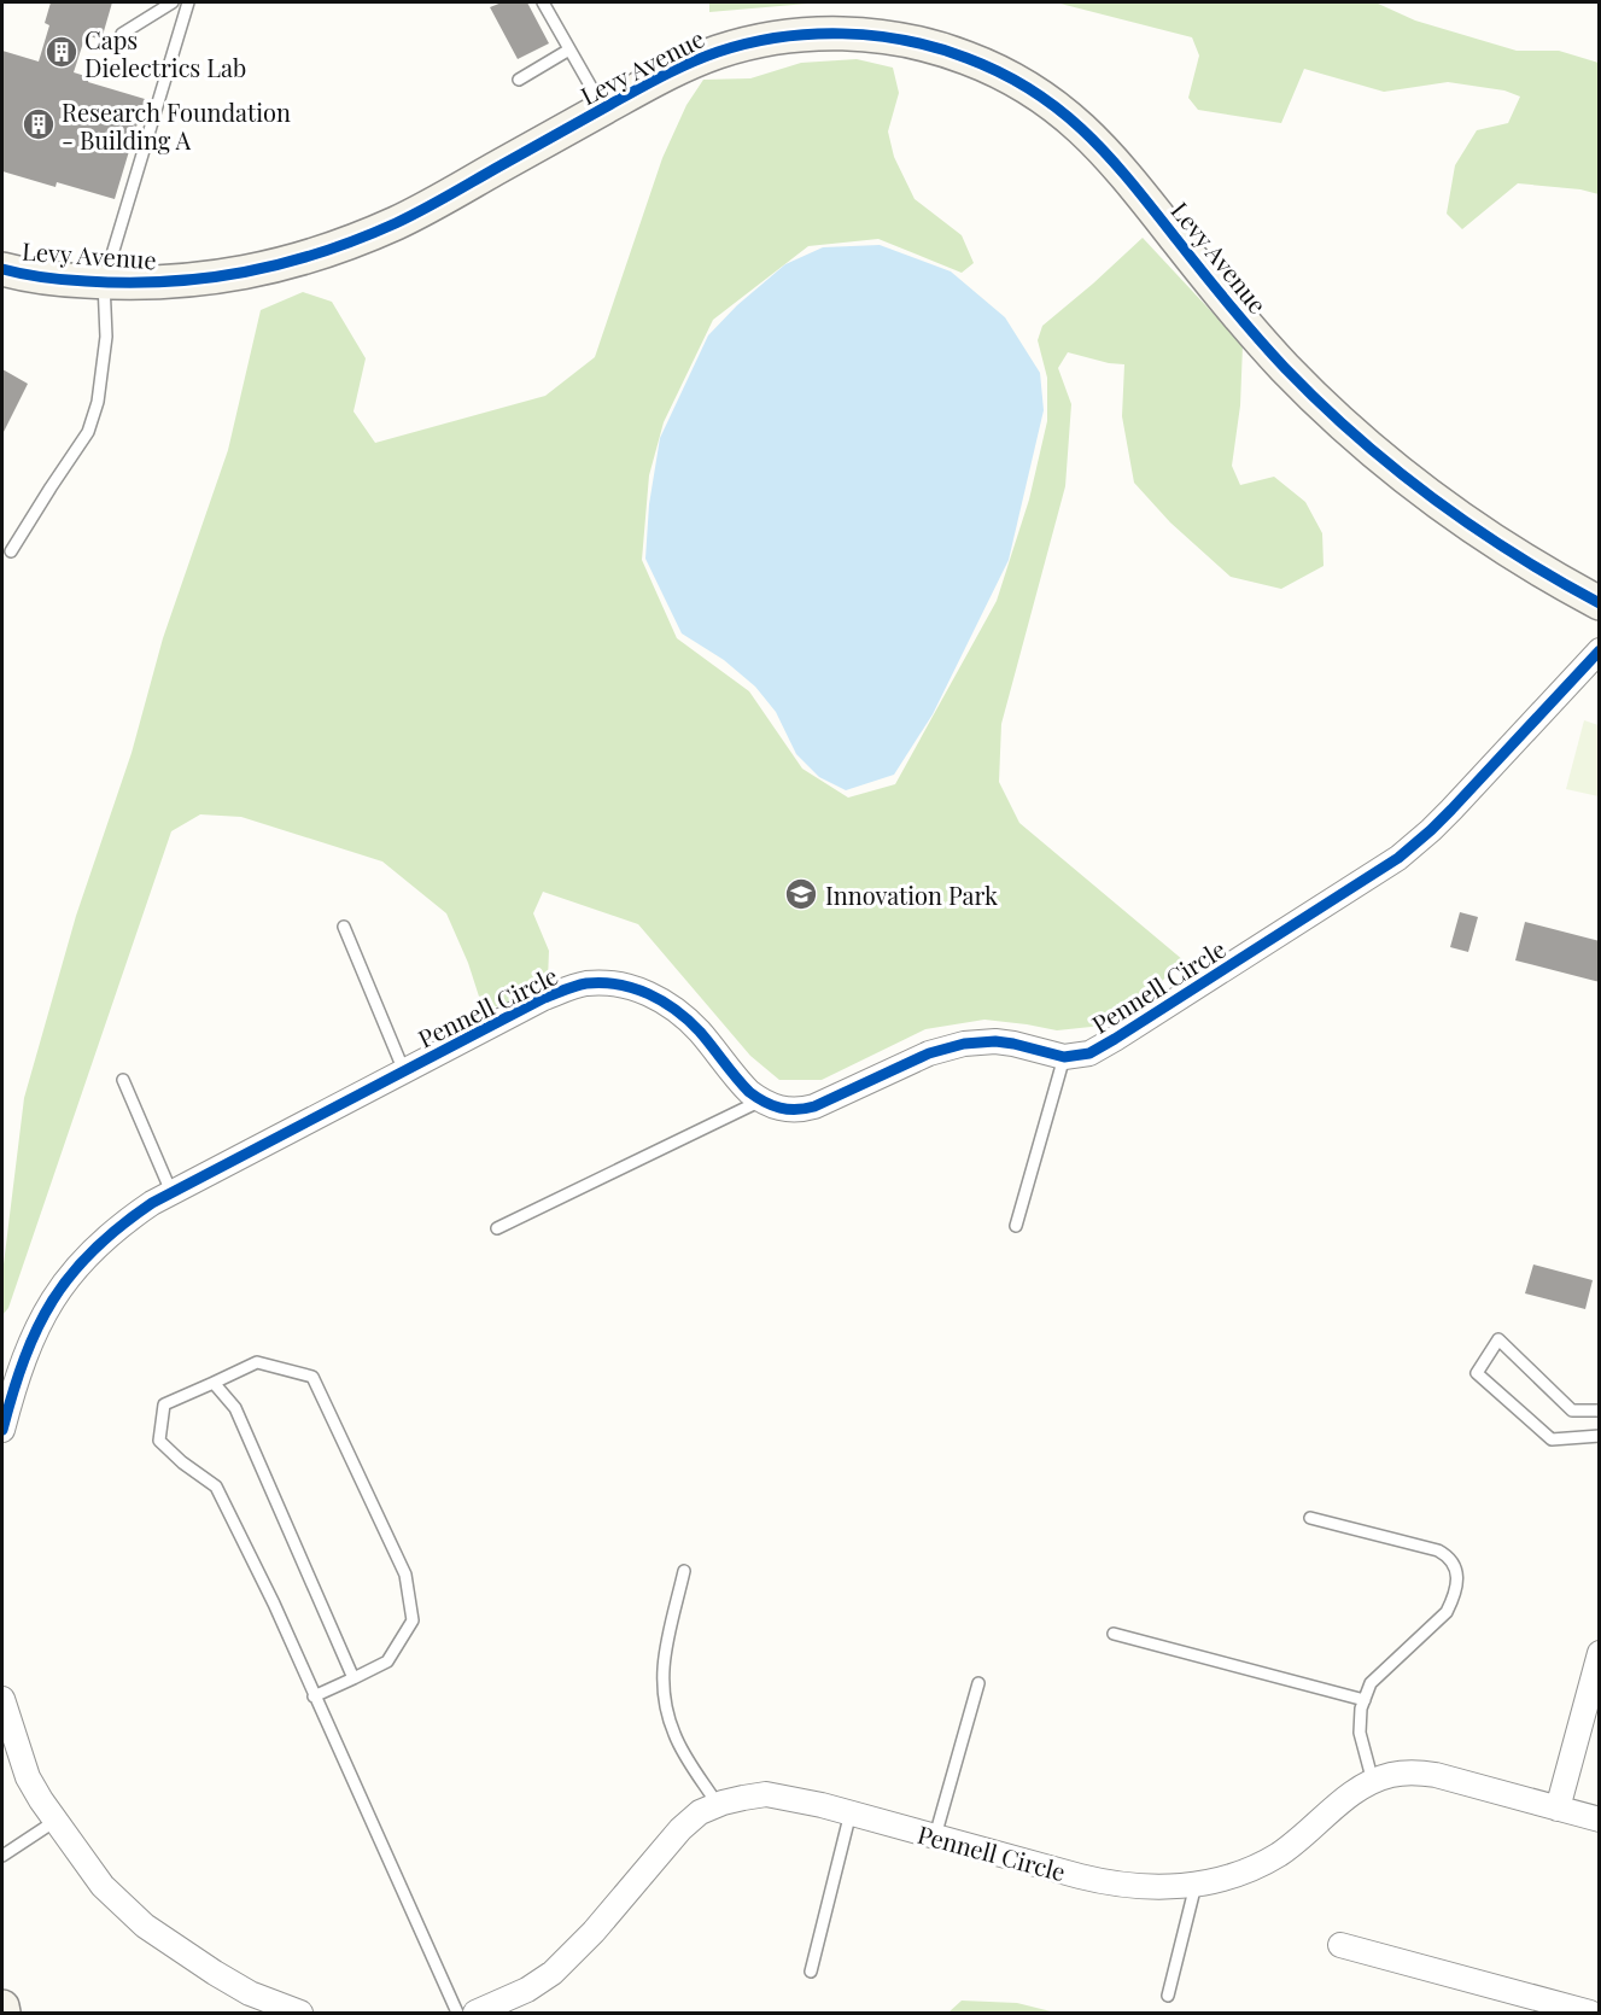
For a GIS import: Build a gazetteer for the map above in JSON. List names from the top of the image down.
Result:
{
  "streets": {
    "street": ["Levy Avenue", "Pennell Circle"]
  },
  "places": {
    "building": ["Caps Dielectrics Lab", "Research Foundation - Building A"],
    "school or university": ["Innovation Park"]
  }
}
